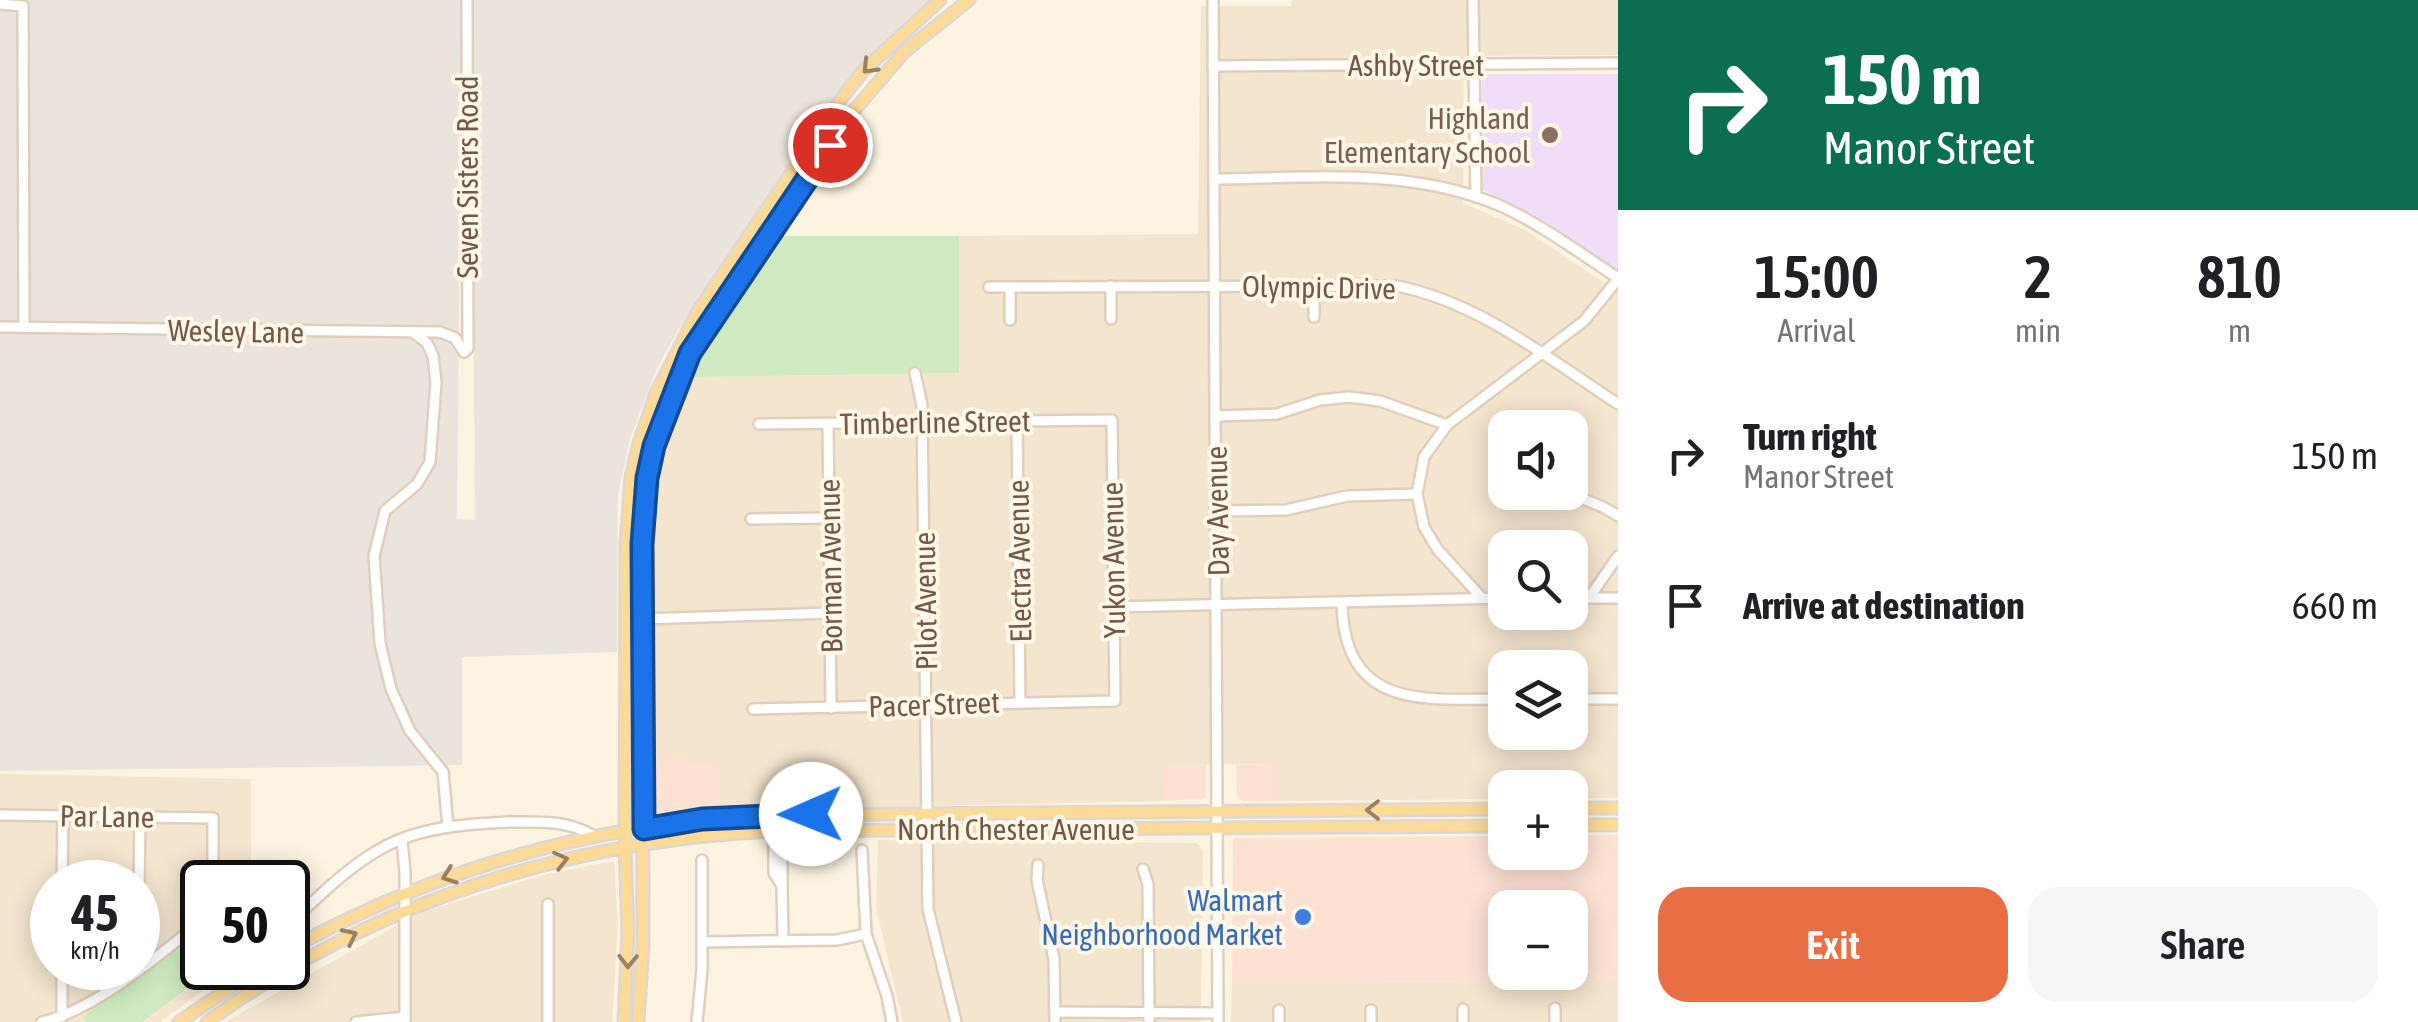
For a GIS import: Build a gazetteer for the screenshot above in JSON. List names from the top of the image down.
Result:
{
  "streets": {
    "main road": ["North Chester Avenue"],
    "street": [
      "Ashby Street",
      "Seven Sisters Road",
      "Olympic Drive",
      "Wesley Lane",
      "Timberline Street",
      "Day Avenue",
      "Yukon Avenue",
      "Electra Avenue",
      "Borman Avenue",
      "Pilot Avenue",
      "Pacer Street",
      "Par Lane"
    ]
  },
  "crossings": [
    ["Ashby Street", "Day Avenue"],
    ["Seven Sisters Road", "Wesley Lane"],
    ["Olympic Drive", "Day Avenue"],
    ["Timberline Street", "Yukon Avenue"],
    ["Timberline Street", "Electra Avenue"],
    ["Timberline Street", "Borman Avenue"],
    ["Timberline Street", "Pilot Avenue"],
    ["Day Avenue", "North Chester Avenue"],
    ["Yukon Avenue", "Pacer Street"],
    ["Electra Avenue", "Pacer Street"],
    ["Borman Avenue", "Pacer Street"],
    ["Pilot Avenue", "Pacer Street"],
    ["Pilot Avenue", "North Chester Avenue"]
  ],
  "places": ["Highland Elementary School", "Walmart Neighborhood Market"],
  "page": {
    "turn": ["150 m", "Manor Street"],
    "eta": [
      "15:00",
      "Arrival",
      "2",
      "min",
      "810",
      "m"
    ],
    "list": [
      {
        "name": "Turn right",
        "note": "Manor Street",
        "value": "150 m"
      },
      {
        "name": "Arrive at destination",
        "value": "660 m"
      }
    ],
    "map_buttons": ["+", "−"],
    "speed": "45 km/h",
    "limit": "50",
    "buttons": ["Exit", "Share"]
  }
}
